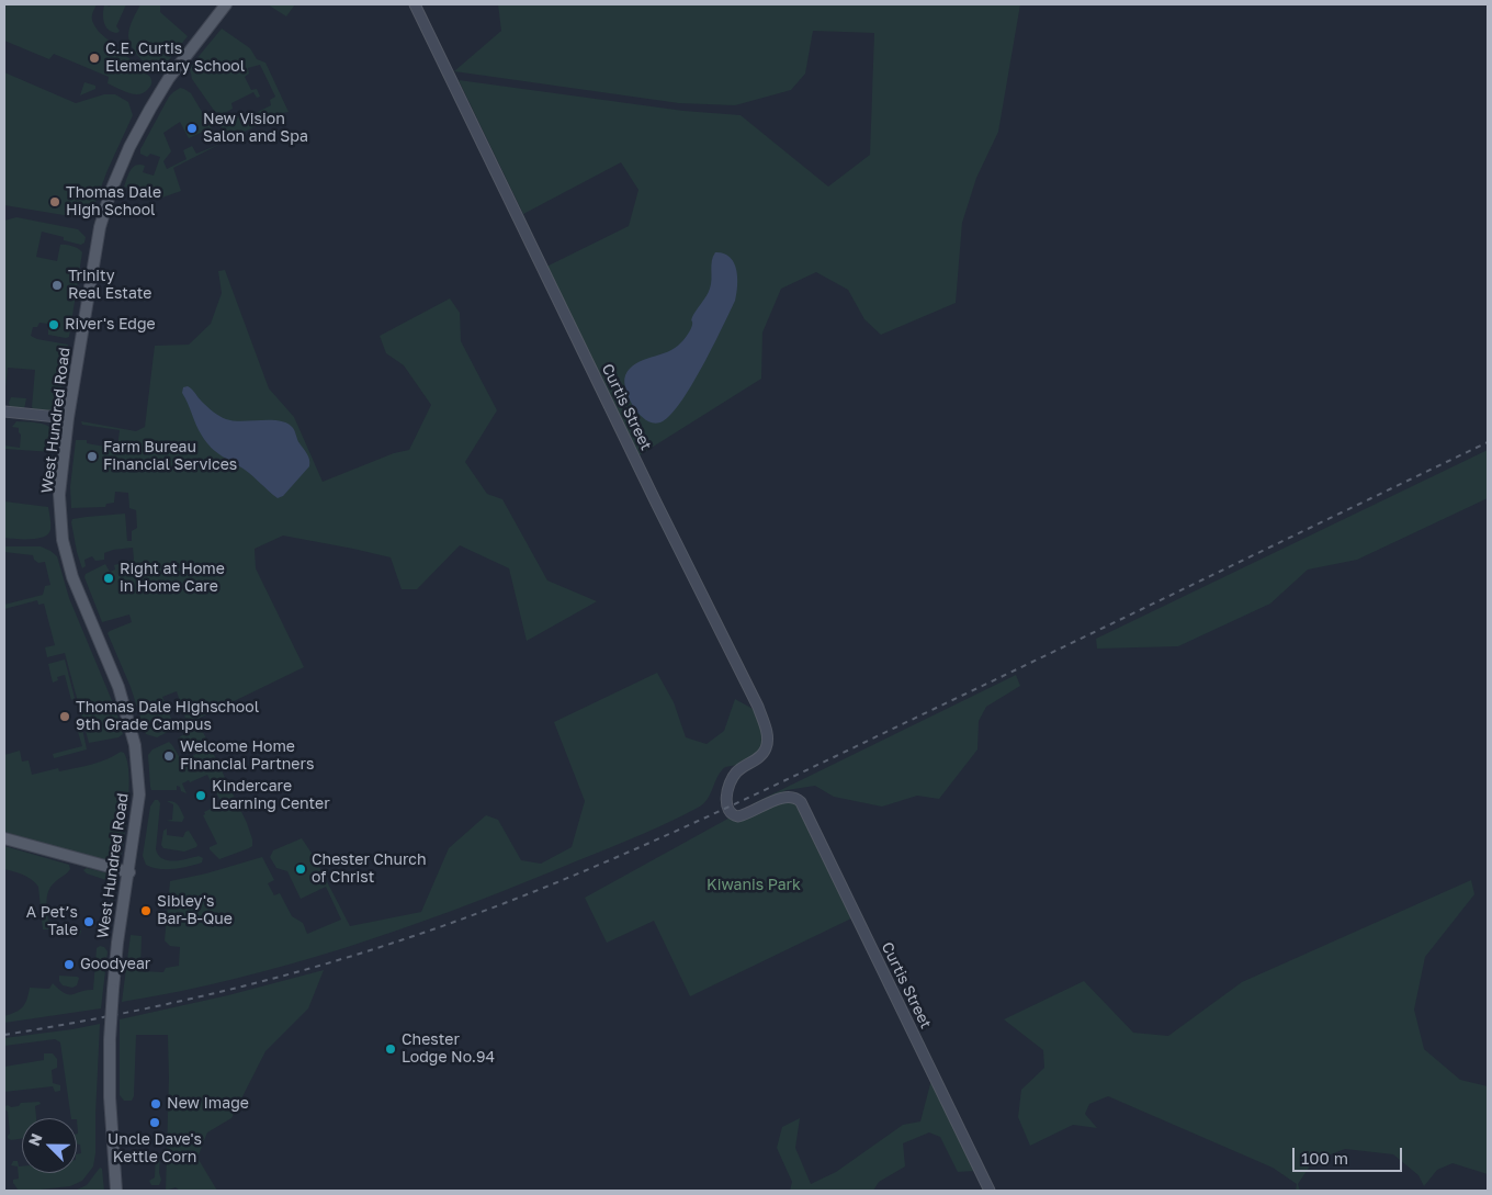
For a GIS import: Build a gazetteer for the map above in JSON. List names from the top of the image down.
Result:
{
  "streets": {
    "main road": ["West Hundred Road"],
    "street": ["Curtis Street"]
  },
  "parks": ["Kiwanis Park"],
  "places": [
    "C.E. Curtis Elementary School",
    "New Vision Salon and Spa",
    "Thomas Dale High School",
    "Trinity Real Estate",
    "River's Edge",
    "Farm Bureau Financial Services",
    "Right at Home in Home Care",
    "Thomas Dale Highschool 9th Grade Campus",
    "Welcome Home Financial Partners",
    "Kindercare Learning Center",
    "Chester Church of Christ",
    "Sibley's Bar-B-Que",
    "A Pet’s Tale",
    "Goodyear",
    "Chester Lodge No.94",
    "New Image",
    "Uncle Dave's Kettle Corn"
  ],
  "scale_bar": "100 m",
  "north": "top left"
}
